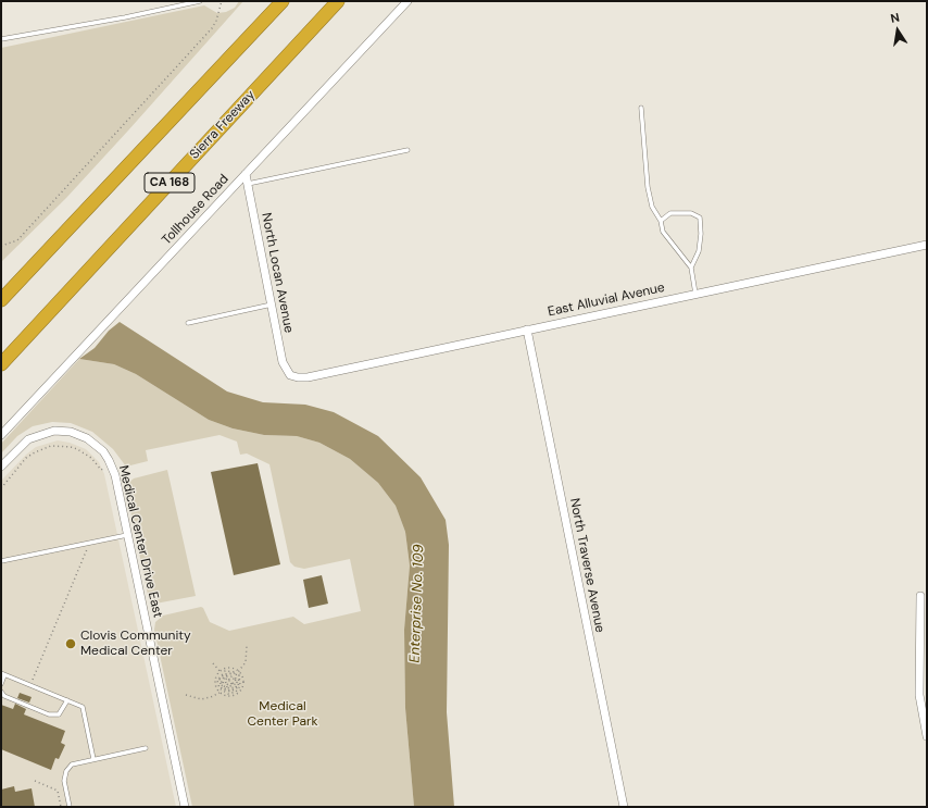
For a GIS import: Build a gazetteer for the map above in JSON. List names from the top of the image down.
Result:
{
  "streets": {
    "highway": ["Sierra Freeway", "CA 168"],
    "street": [
      "Tollhouse Road",
      "North Locan Avenue",
      "East Alluvial Avenue",
      "Medical Center Drive East",
      "North Traverse Avenue"
    ]
  },
  "crossings": [
    ["Tollhouse Road", "North Locan Avenue"],
    ["North Locan Avenue", "East Alluvial Avenue"],
    ["East Alluvial Avenue", "North Traverse Avenue"]
  ],
  "water": ["Enterprise No. 109"],
  "parks": ["Medical Center Park"],
  "places": ["Clovis Community Medical Center"],
  "north": "top"
}
